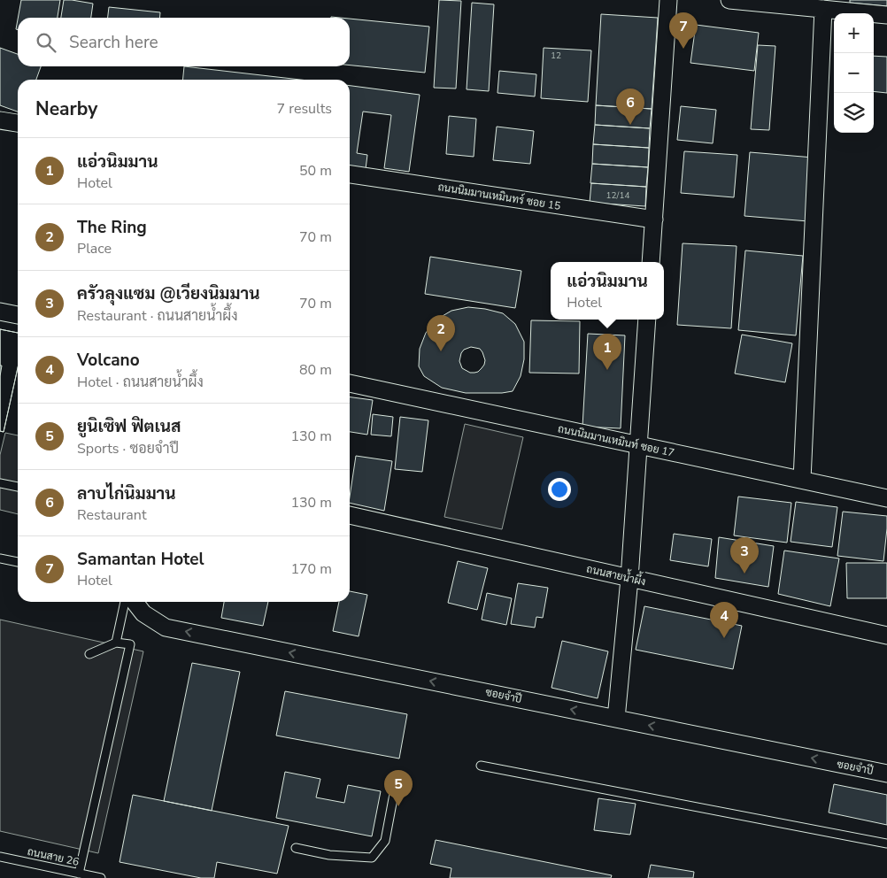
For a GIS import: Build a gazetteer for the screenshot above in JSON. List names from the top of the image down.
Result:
{
  "streets": {
    "street": [
      "ถนนนิมมานเหมินทร์ ซอย 15",
      "ถนนนิมมานเหมินท์ ซอย 17",
      "ถนนสายน้ำผึ้ง",
      "ซอยจำปี"
    ],
    "lane": ["ถนนสาย 26"]
  },
  "one_way": ["ซอยจำปี"],
  "house_numbers": ["12", "12/14"],
  "page": {
    "pins": [
      "7",
      "6",
      "2",
      "1",
      "3",
      "4",
      "5"
    ],
    "map_buttons": ["+", "−"],
    "search": "Search here",
    "heading": ["Nearby", "7 results"],
    "list": [
      {
        "mark": "1",
        "name": "แอ่วนิมมาน",
        "note": "Hotel",
        "value": "50 m"
      },
      {
        "mark": "2",
        "name": "The Ring",
        "note": "Place",
        "value": "70 m"
      },
      {
        "mark": "3",
        "name": "ครัวลุงแซม @เวียงนิมมาน",
        "note": "Restaurant · ถนนสายน้ำผึ้ง",
        "value": "70 m"
      },
      {
        "mark": "4",
        "name": "Volcano",
        "note": "Hotel · ถนนสายน้ำผึ้ง",
        "value": "80 m"
      },
      {
        "mark": "5",
        "name": "ยูนิเซิฟ ฟิตเนส",
        "note": "Sports · ซอยจำปี",
        "value": "130 m"
      },
      {
        "mark": "6",
        "name": "ลาบไก่นิมมาน",
        "note": "Restaurant",
        "value": "130 m"
      },
      {
        "mark": "7",
        "name": "Samantan Hotel",
        "note": "Hotel",
        "value": "170 m"
      }
    ],
    "popup": ["แอ่วนิมมาน", "Hotel"]
  }
}
